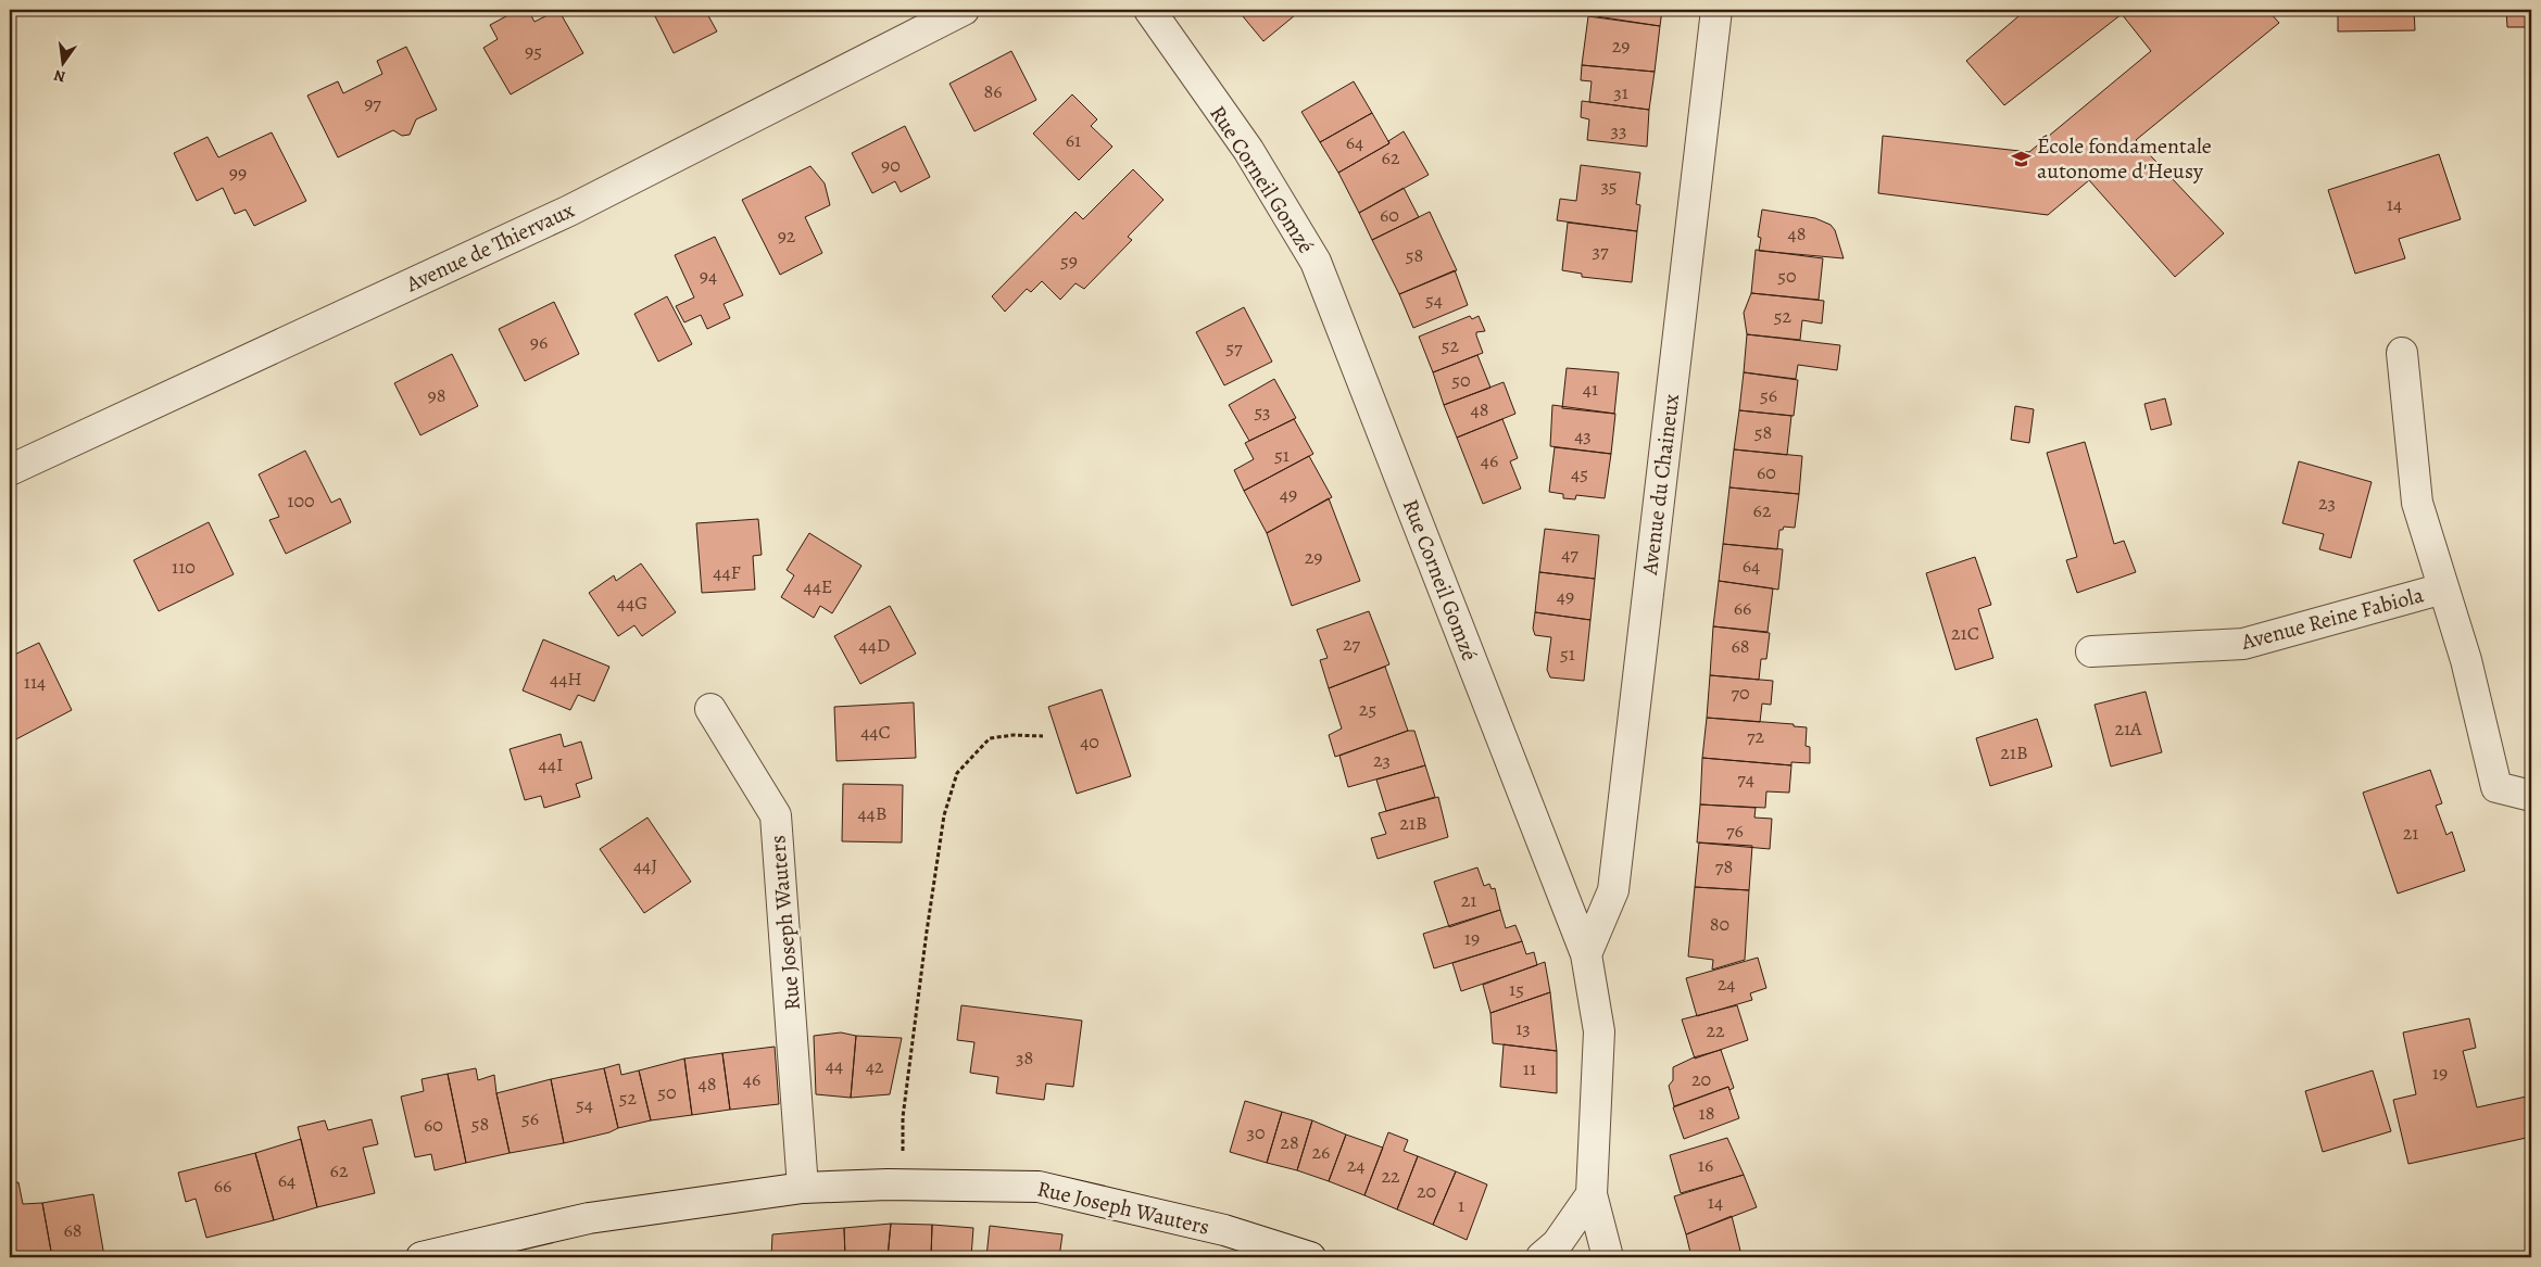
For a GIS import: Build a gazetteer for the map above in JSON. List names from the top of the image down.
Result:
{
  "streets": {
    "street": [
      "Rue Corneil Gomzé",
      "Avenue de Thiervaux",
      "Avenue du Chaineux",
      "Avenue Reine Fabiola",
      "Rue Joseph Wauters"
    ]
  },
  "crossings": [
    ["Rue Corneil Gomzé", "Avenue du Chaineux"]
  ],
  "places": {
    "school or university": ["École fondamentale autonome d'Heusy"]
  },
  "house_numbers": [
    "29",
    "95",
    "86",
    "31",
    "97",
    "33",
    "61",
    "64",
    "62",
    "90",
    "99",
    "35",
    "14",
    "60",
    "48",
    "92",
    "37",
    "58",
    "59",
    "94",
    "50",
    "54",
    "52",
    "96",
    "52",
    "57",
    "50",
    "41",
    "98",
    "56",
    "48",
    "53",
    "58",
    "43",
    "51",
    "46",
    "60",
    "45",
    "49",
    "100",
    "23",
    "62",
    "47",
    "29",
    "64",
    "110",
    "44F",
    "44E",
    "49",
    "44G",
    "66",
    "21C",
    "27",
    "44D",
    "68",
    "51",
    "44H",
    "114",
    "70",
    "25",
    "21A",
    "44C",
    "72",
    "40",
    "21B",
    "23",
    "44I",
    "74",
    "44B",
    "21B",
    "76",
    "21",
    "44J",
    "78",
    "21",
    "80",
    "19",
    "24",
    "15",
    "13",
    "22",
    "38",
    "44",
    "42",
    "11",
    "19",
    "46",
    "20",
    "48",
    "50",
    "52",
    "54",
    "18",
    "56",
    "58",
    "60",
    "30",
    "28",
    "26",
    "24",
    "16",
    "62",
    "22",
    "64",
    "66",
    "20",
    "14",
    "1",
    "68"
  ],
  "north": "bottom"
}
